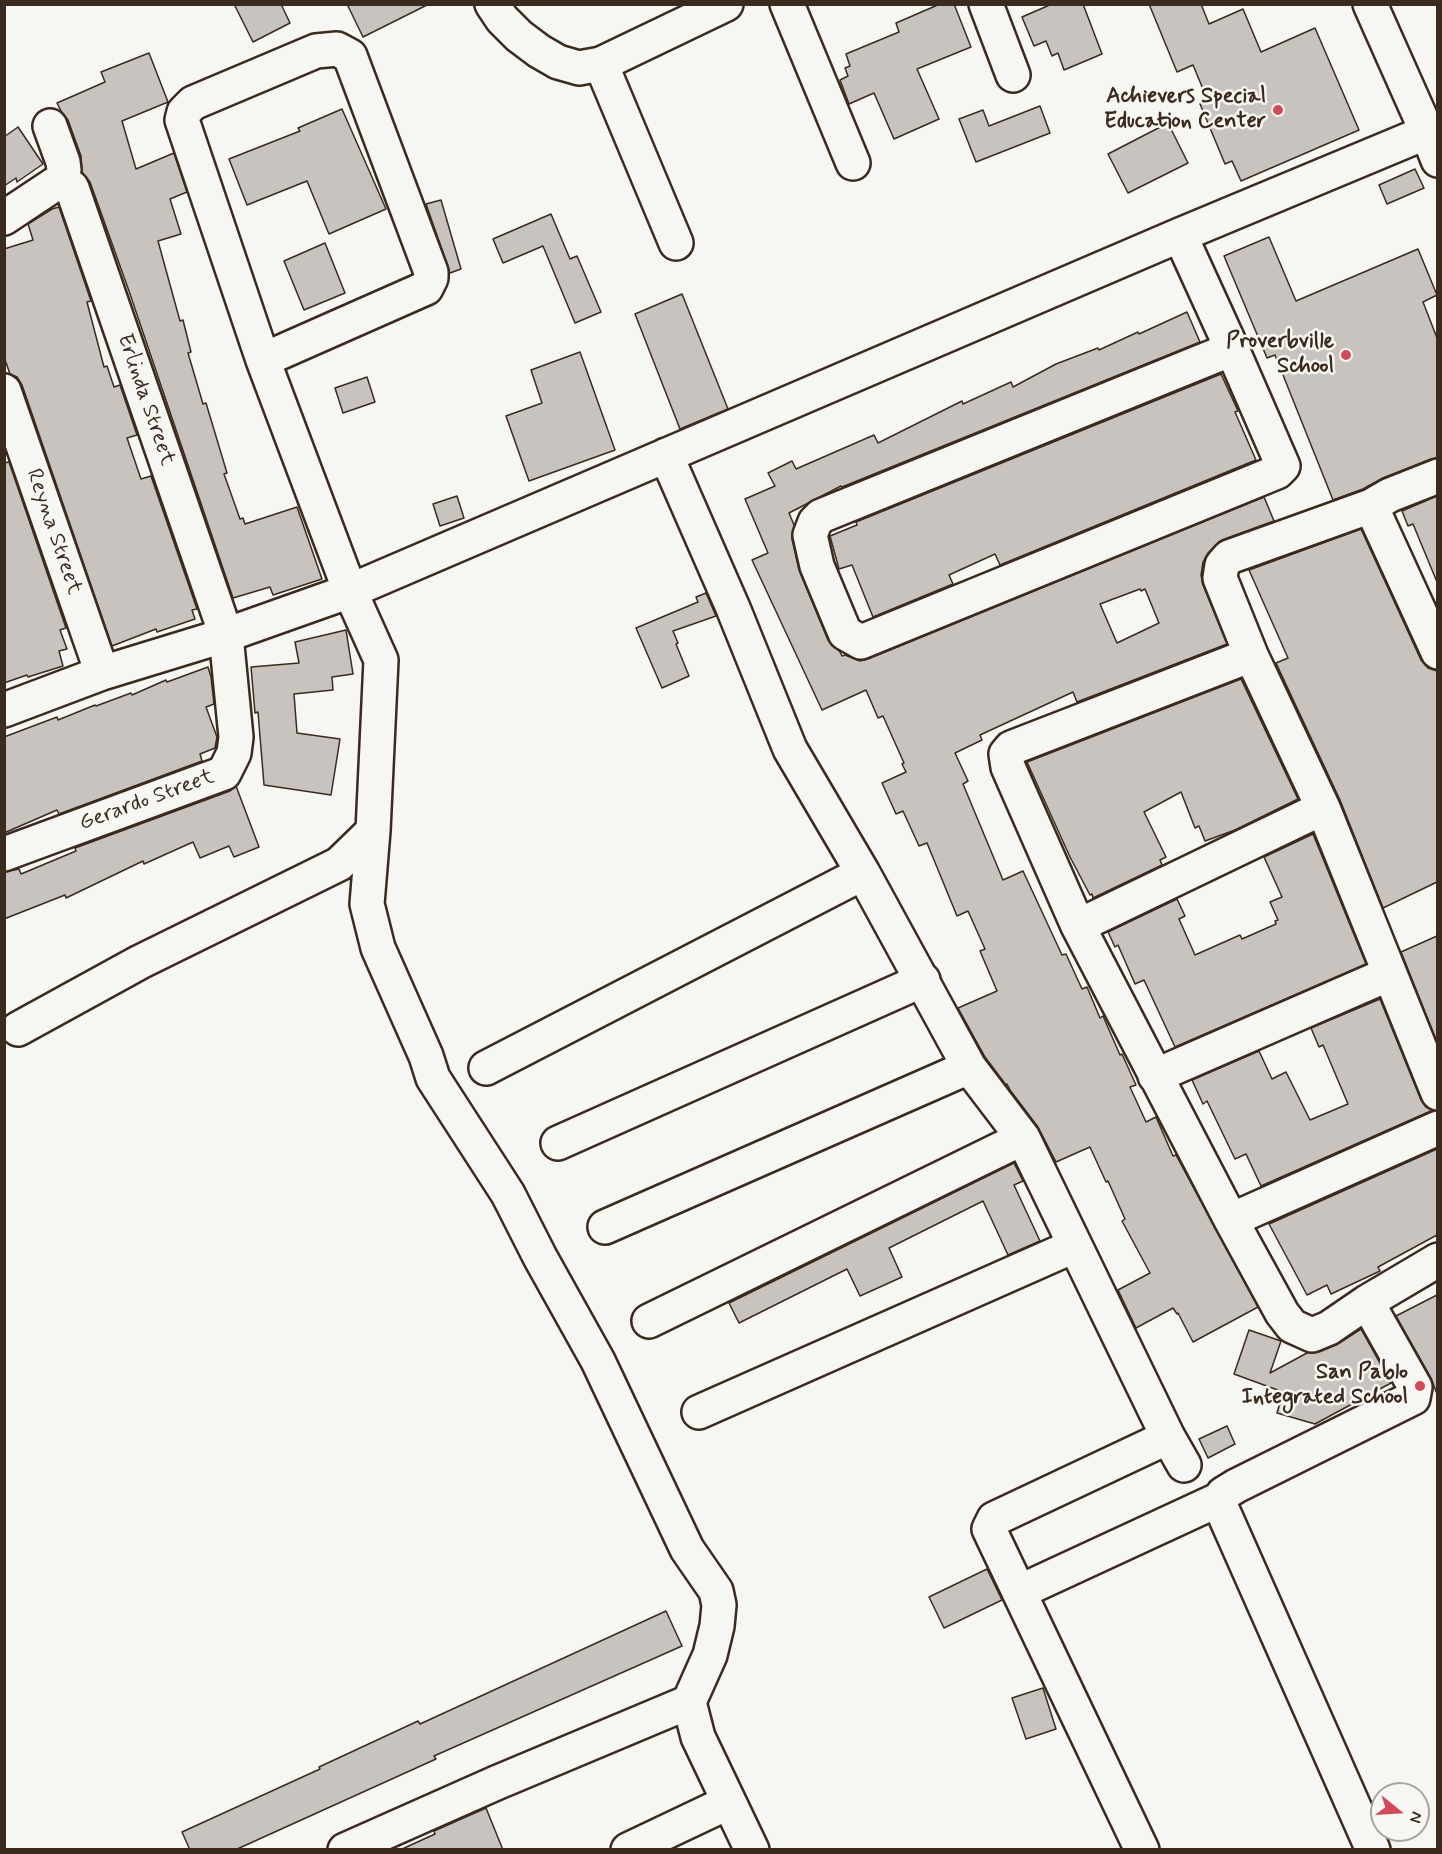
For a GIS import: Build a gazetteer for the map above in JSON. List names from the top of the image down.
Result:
{
  "streets": {
    "street": ["Erlinda Street", "Reyna Street", "Gerardo Street"]
  },
  "crossings": [
    ["Erlinda Street", "Gerardo Street"]
  ],
  "places": ["Achievers Special Education Center", "Proverbville School", "San Pablo Integrated School"],
  "north": "right"
}
